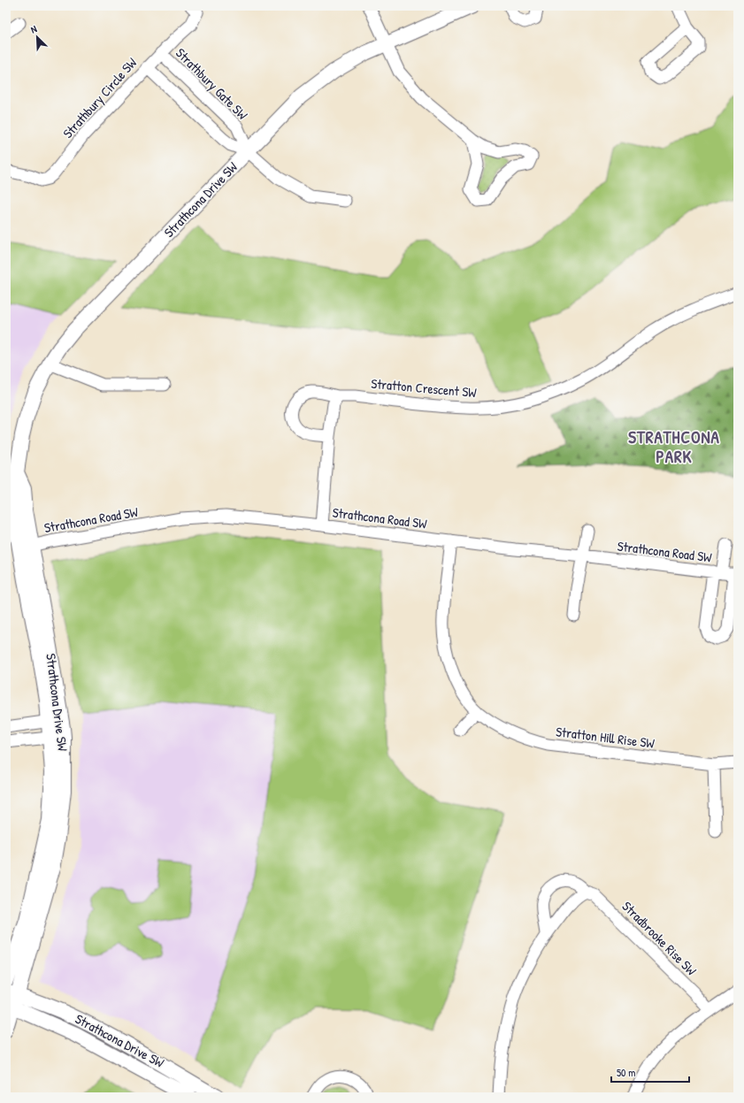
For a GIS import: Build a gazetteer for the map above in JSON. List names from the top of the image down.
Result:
{
  "streets": {
    "street": [
      "Strathbury Gate SW",
      "Strathbury Circle SW",
      "Strathcona Drive SW",
      "Stratton Crescent SW",
      "Strathcona Road SW",
      "Stratton Hill Rise SW",
      "Stradbrooke Rise SW"
    ]
  },
  "crossings": [
    ["Strathbury Gate SW", "Strathbury Circle SW"],
    ["Strathbury Gate SW", "Strathcona Drive SW"],
    ["Strathcona Drive SW", "Strathcona Road SW"],
    ["Strathcona Road SW", "Stratton Hill Rise SW"]
  ],
  "districts": ["STRATHCONA PARK"],
  "scale_bar": "50 m",
  "north": "top left"
}
